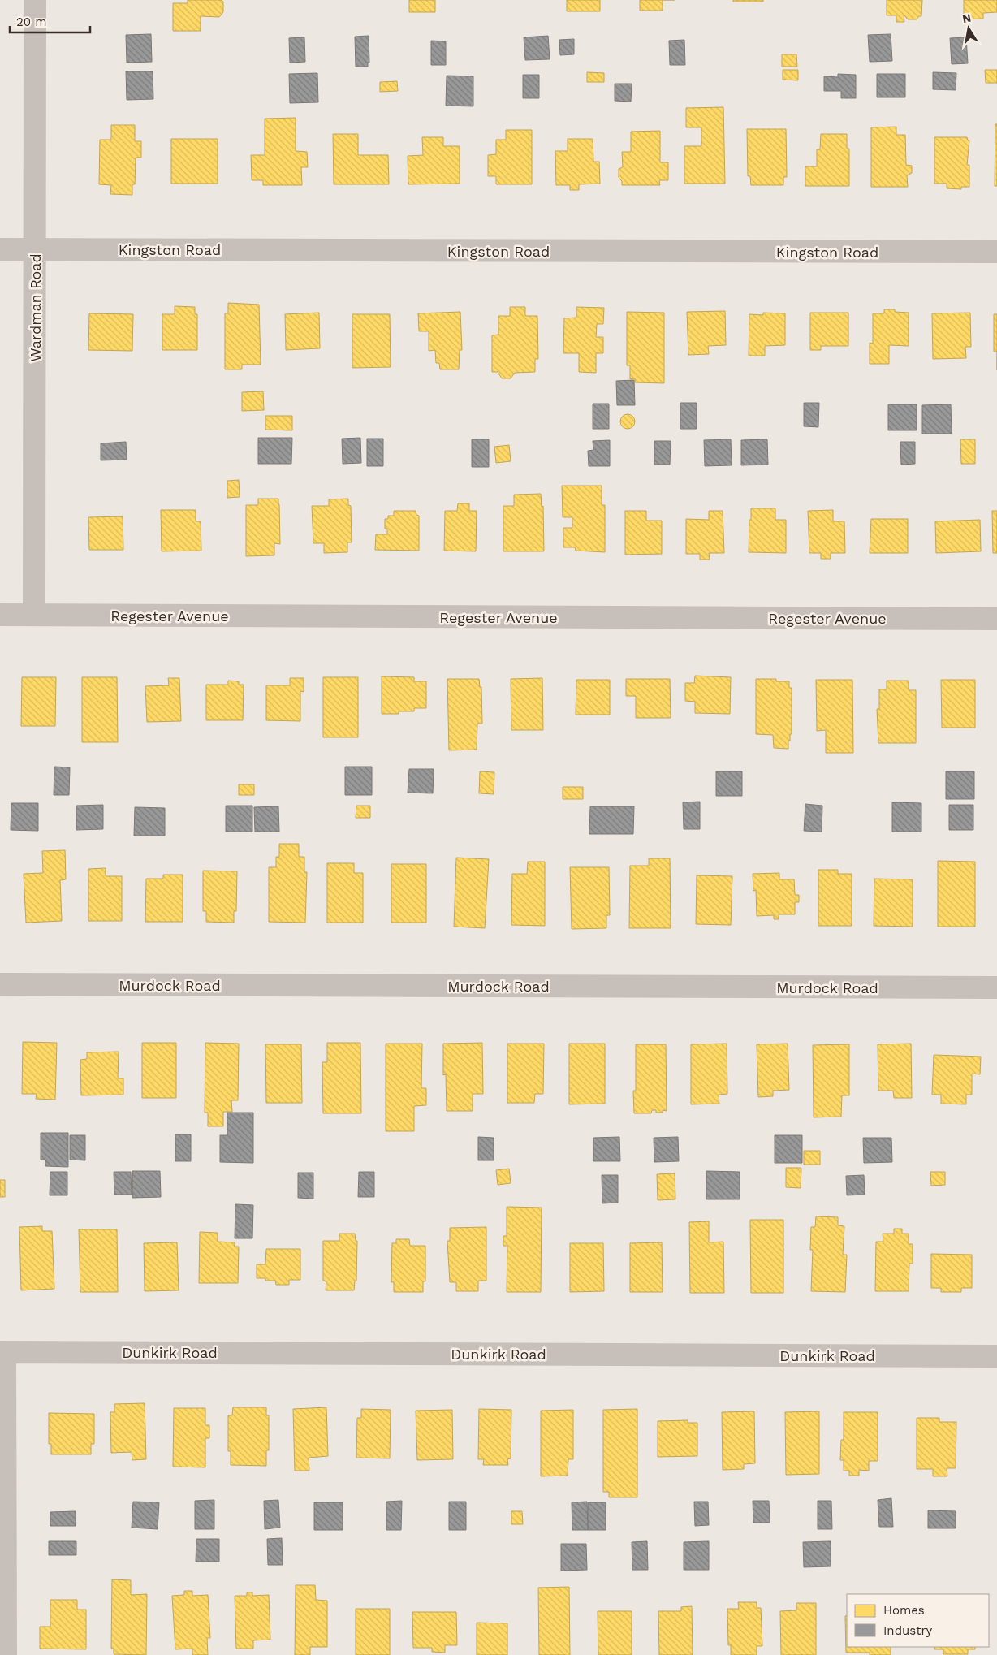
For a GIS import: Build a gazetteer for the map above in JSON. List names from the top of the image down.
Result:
{
  "streets": {
    "street": [
      "Kingston Road",
      "Wardman Road",
      "Regester Avenue",
      "Murdock Road",
      "Dunkirk Road"
    ]
  },
  "crossings": [
    ["Kingston Road", "Wardman Road"],
    ["Wardman Road", "Regester Avenue"]
  ],
  "legend": ["Homes", "Industry"],
  "scale_bar": "20 m",
  "north": "top"
}
